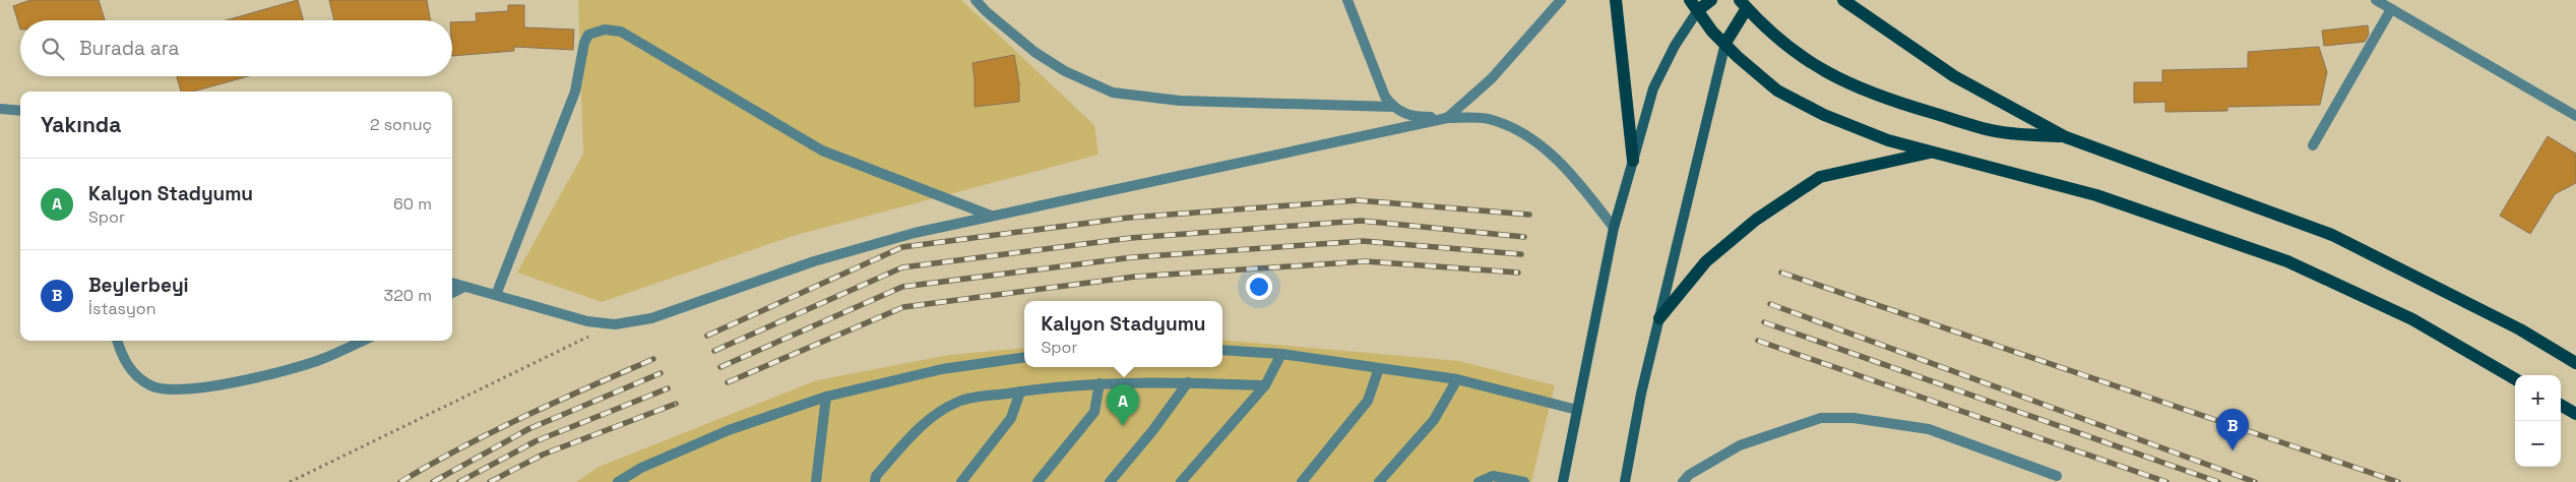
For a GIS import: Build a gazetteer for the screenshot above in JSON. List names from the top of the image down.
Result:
{
  "page": {
    "search": "Burada ara",
    "heading": ["Yakında", "2 sonuç"],
    "list": [
      {
        "mark": "A",
        "name": "Kalyon Stadyumu",
        "note": "Spor",
        "value": "60 m"
      },
      {
        "mark": "B",
        "name": "Beylerbeyi",
        "note": "İstasyon",
        "value": "320 m"
      }
    ],
    "popup": ["Kalyon Stadyumu", "Spor"],
    "map_buttons": ["+", "−"],
    "pins": ["A", "B"]
  }
}
